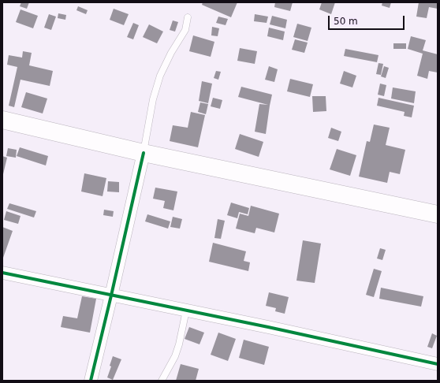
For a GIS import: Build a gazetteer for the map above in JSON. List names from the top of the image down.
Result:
{
  "scale_bar": "50 m"
}
